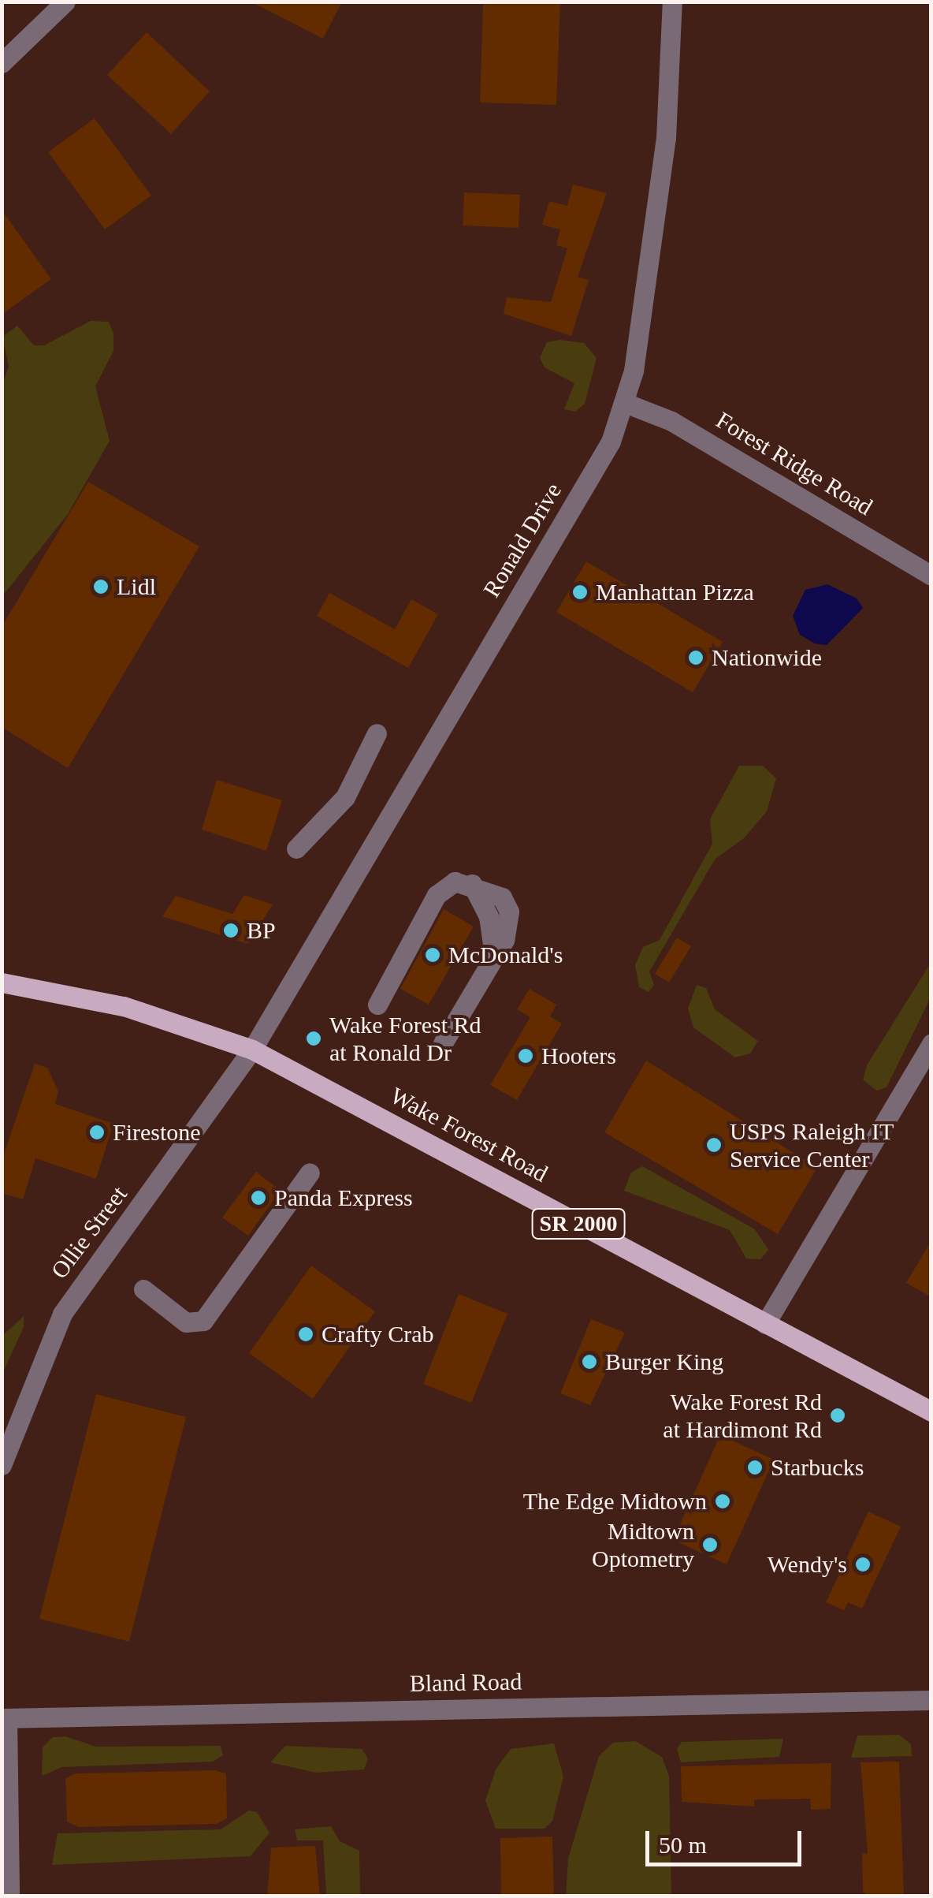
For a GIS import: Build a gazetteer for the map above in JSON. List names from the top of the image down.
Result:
{
  "streets": {
    "main road": ["Wake Forest Road", "SR 2000"],
    "street": [
      "Forest Ridge Road",
      "Ronald Drive",
      "Ollie Street",
      "Bland Road"
    ]
  },
  "crossings": [
    ["Forest Ridge Road", "Ronald Drive"],
    ["Ronald Drive", "Wake Forest Road"],
    ["Ronald Drive", "Ollie Street"],
    ["Wake Forest Road", "Ollie Street"]
  ],
  "places": [
    "Lidl",
    "Manhattan Pizza",
    "Nationwide",
    "BP",
    "McDonald's",
    "Wake Forest Rd at Ronald Dr",
    "Hooters",
    "Firestone",
    "USPS Raleigh IT Service Center",
    "Panda Express",
    "Crafty Crab",
    "Burger King",
    "Wake Forest Rd at Hardimont Rd",
    "Starbucks",
    "The Edge Midtown",
    "Midtown Optometry",
    "Wendy's"
  ],
  "scale_bar": "50 m"
}
